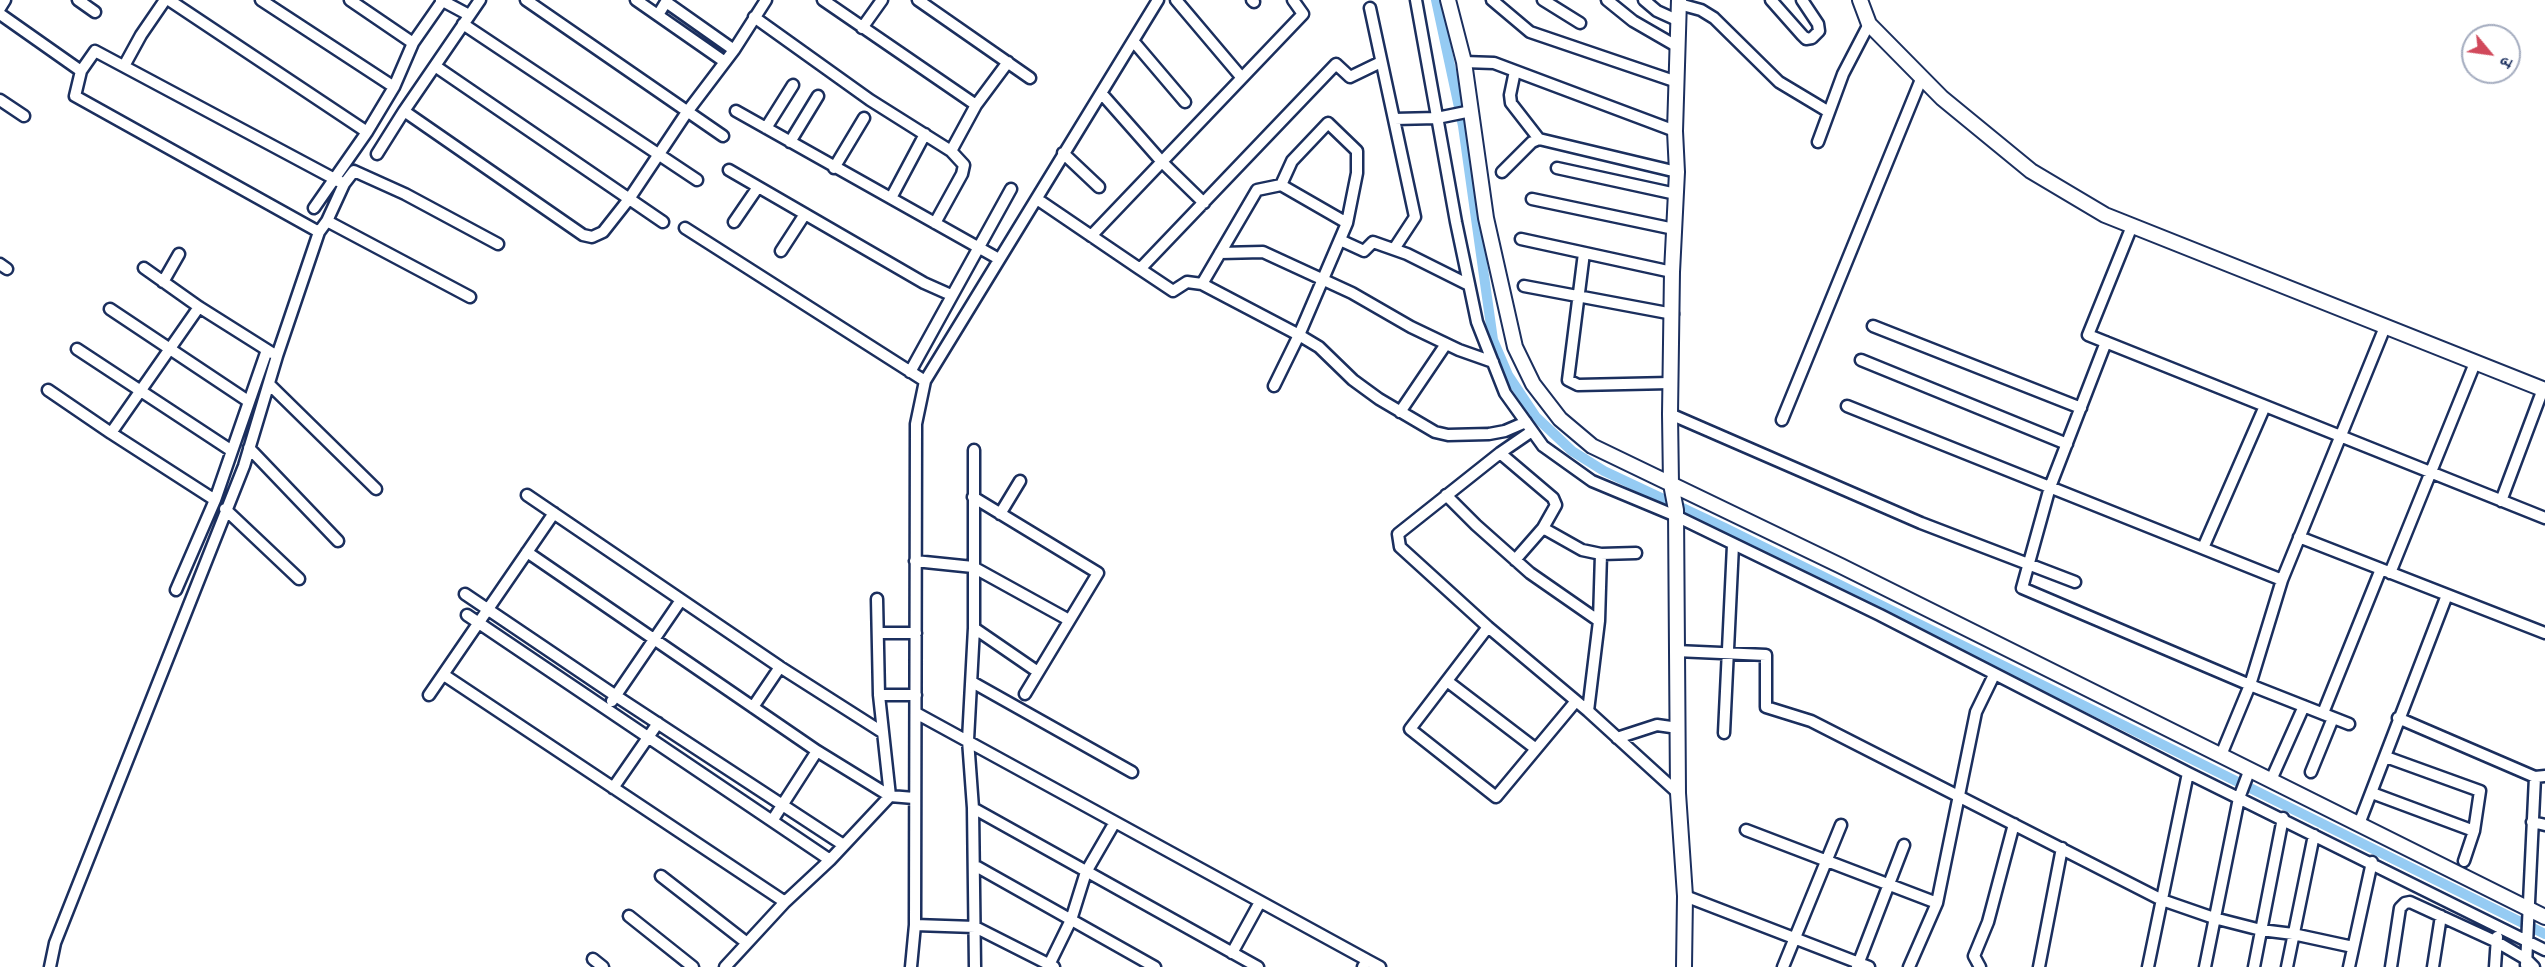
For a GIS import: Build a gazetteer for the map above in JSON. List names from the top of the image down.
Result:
{
  "north": "bottom right"
}
